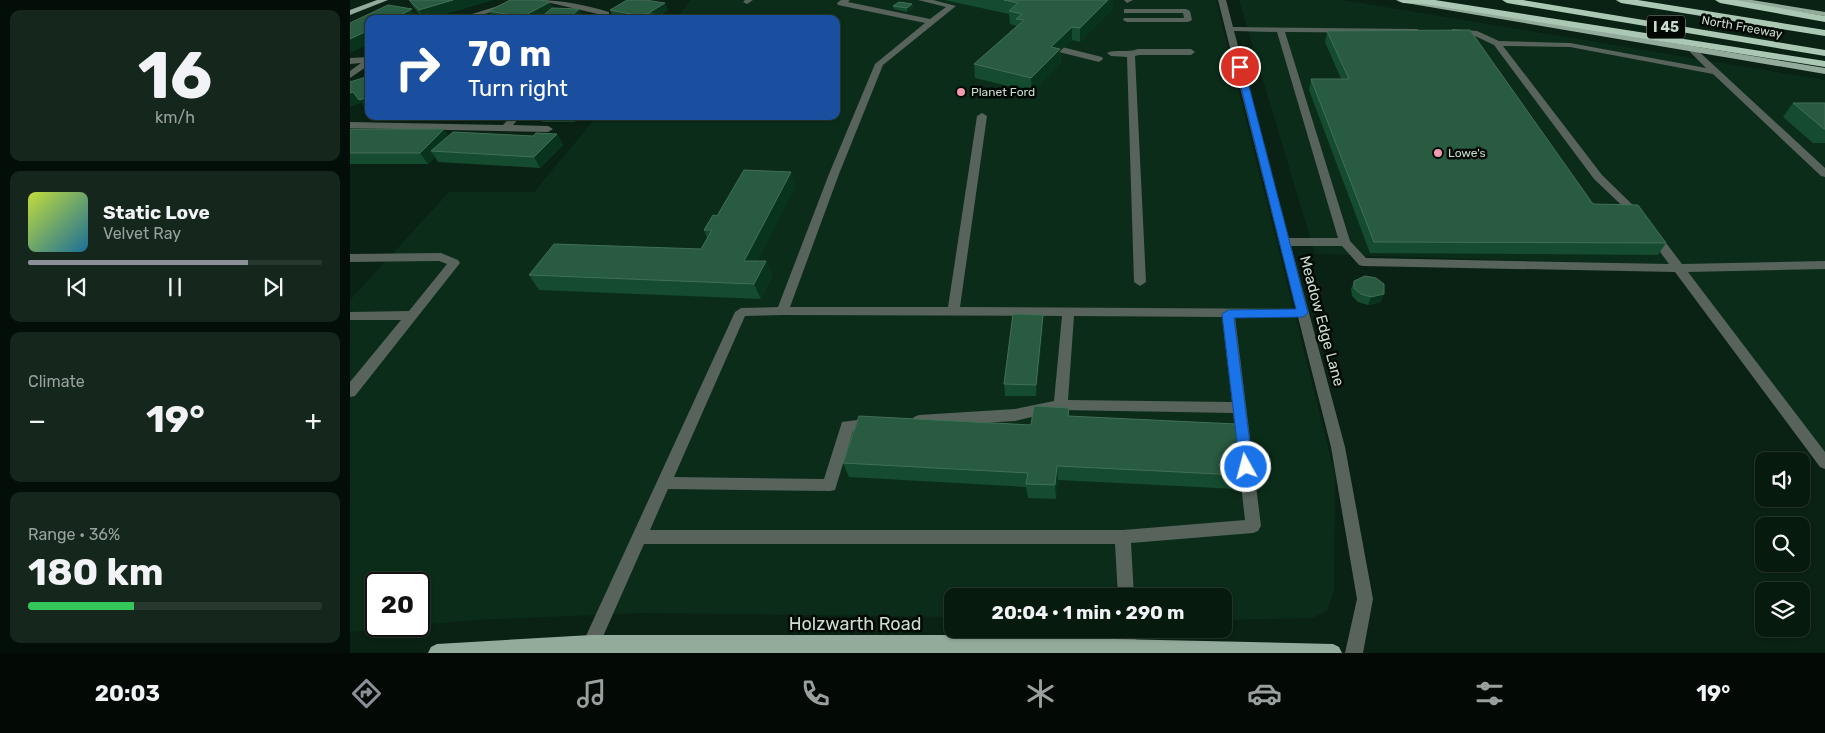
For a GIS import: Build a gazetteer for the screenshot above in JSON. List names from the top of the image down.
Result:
{
  "streets": {
    "highway": ["I 45", "North Freeway"],
    "main road": ["Holzwarth Road"],
    "street": ["Meadow Edge Lane"]
  },
  "places": ["Planet Ford", "Lowe's"],
  "page": {
    "tile": [
      ["16", "km/h"],
      "Climate",
      ["Range · 36%", "180 km"]
    ],
    "turn": ["70 m", "Turn right"],
    "song": ["Static Love", "Velvet Ray"],
    "heat": ["−", "19°", "+"],
    "limit": "20",
    "trip": "20:04 · 1 min · 290 m",
    "tabs": ["20:03", "19°"]
  }
}
